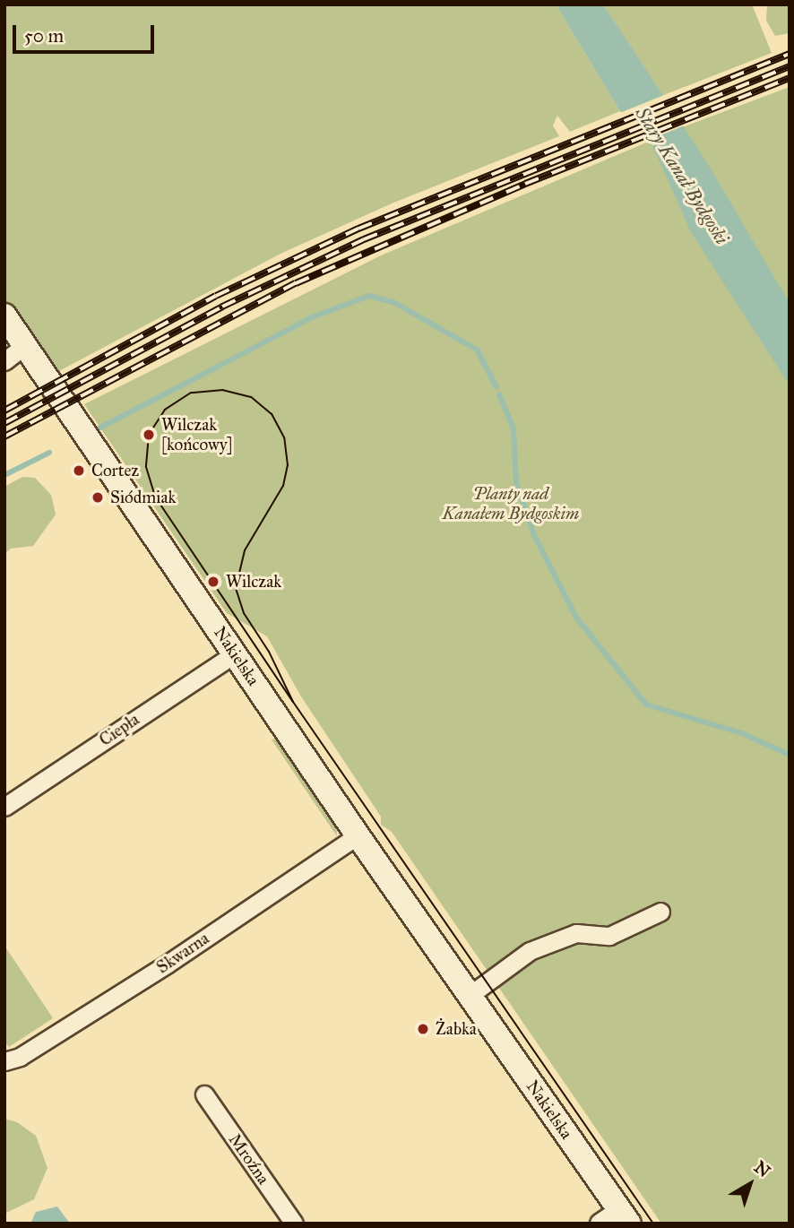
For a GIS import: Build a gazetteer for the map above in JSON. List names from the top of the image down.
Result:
{
  "streets": {
    "main road": ["Nakielska"],
    "street": ["Ciepła", "Skwarna", "Mroźna"]
  },
  "crossings": [
    ["Nakielska", "Ciepła"],
    ["Nakielska", "Skwarna"]
  ],
  "water": ["Stary Kanał Bydgoski"],
  "parks": ["Planty nad Kanałem Bydgoskim"],
  "places": [
    "Wilczak [końcowy]",
    "Cortez",
    "Siódmiak",
    "Wilczak",
    "Żabka"
  ],
  "scale_bar": "50 m",
  "north": "top right"
}
